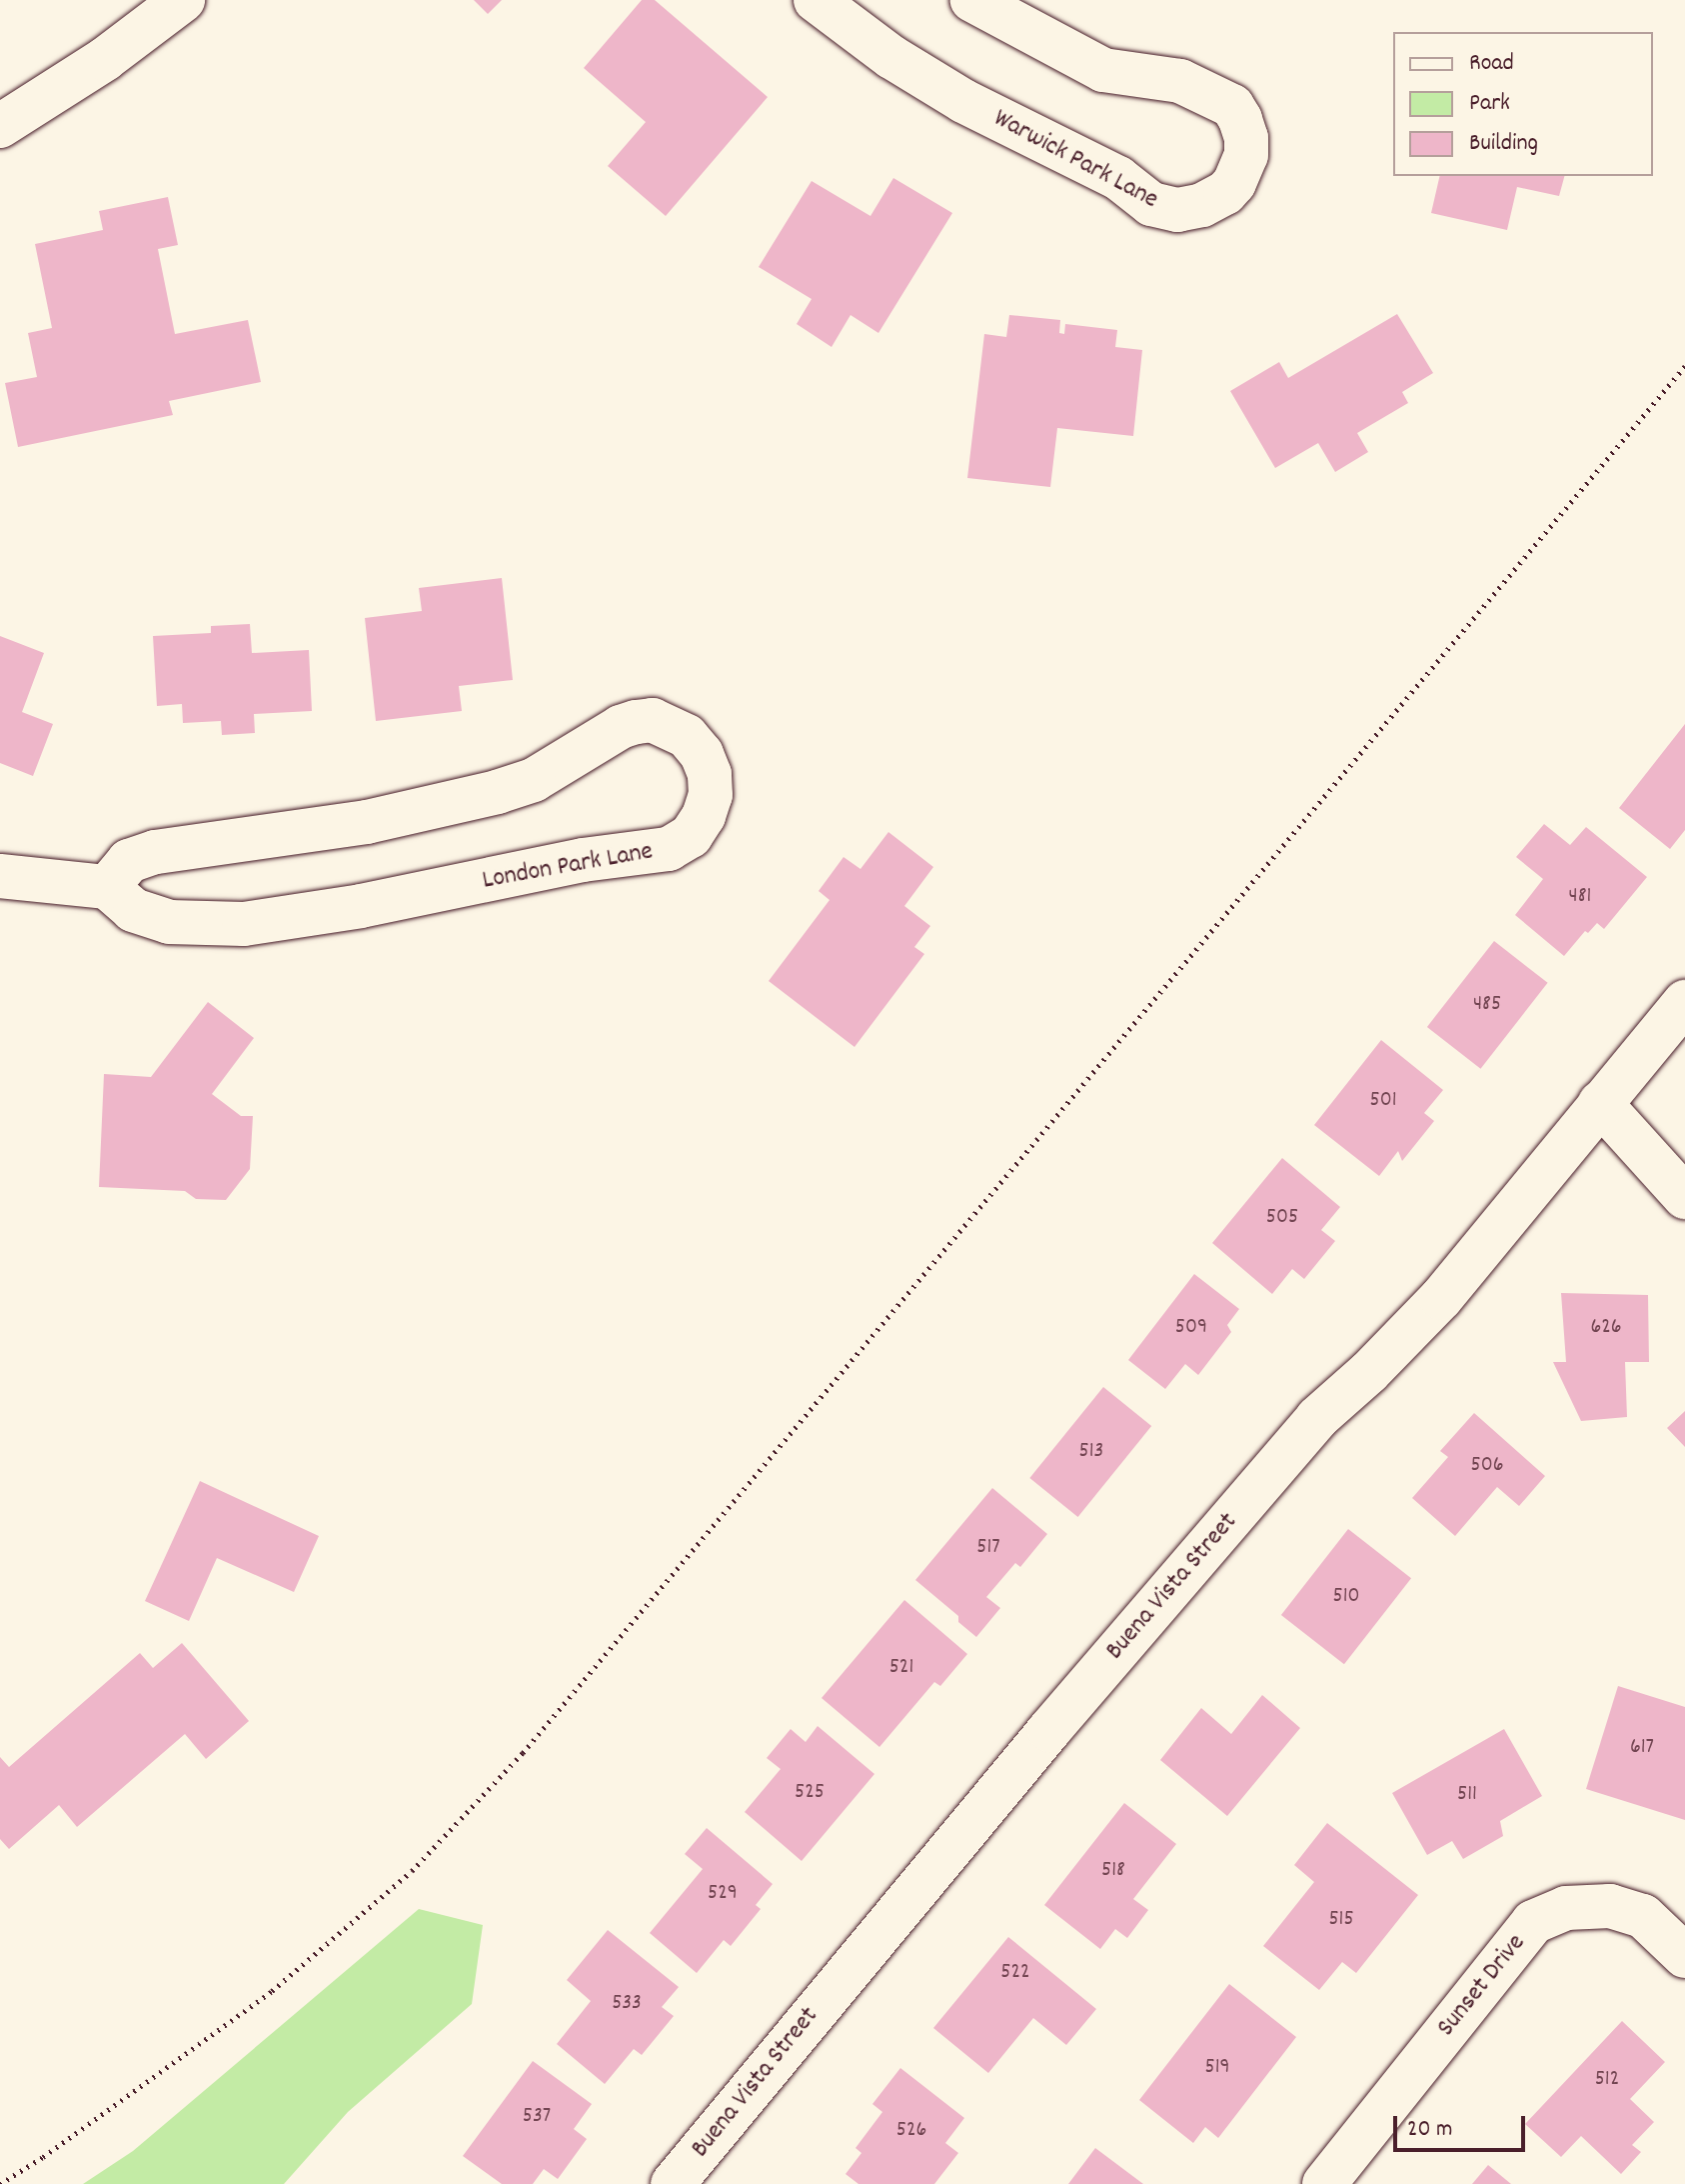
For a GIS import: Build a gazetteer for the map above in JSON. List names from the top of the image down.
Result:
{
  "streets": {
    "street": [
      "Warwick Park Lane",
      "London Park Lane",
      "Buena Vista Street",
      "Sunset Drive"
    ]
  },
  "house_numbers": [
    "481",
    "485",
    "501",
    "505",
    "509",
    "626",
    "513",
    "506",
    "517",
    "510",
    "521",
    "617",
    "525",
    "511",
    "518",
    "529",
    "515",
    "522",
    "533",
    "519",
    "512",
    "537",
    "526"
  ],
  "legend": ["Road", "Park", "Building"],
  "scale_bar": "20 m"
}
